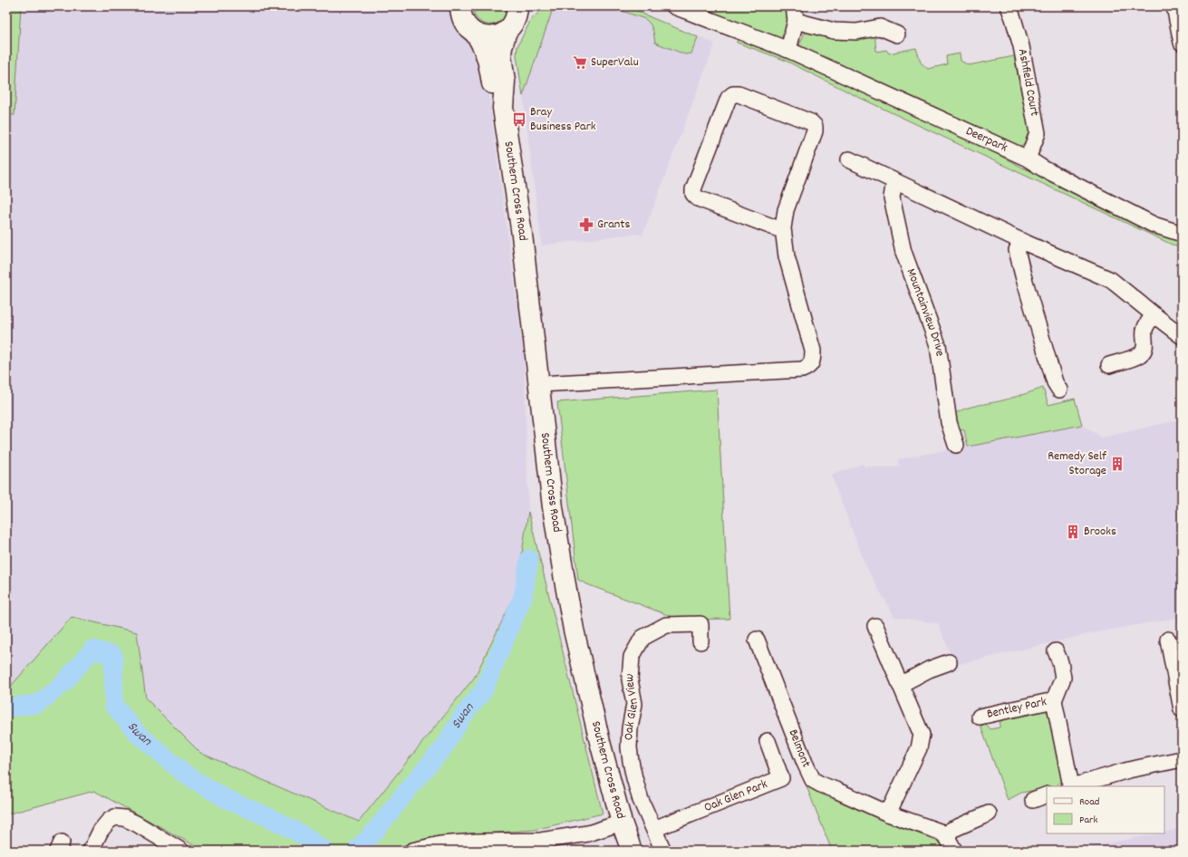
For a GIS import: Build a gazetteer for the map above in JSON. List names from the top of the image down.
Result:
{
  "streets": {
    "main road": ["Southern Cross Road"],
    "street": [
      "Ashfield Court",
      "Deerpark",
      "Mountainview Drive",
      "Oak Glen View",
      "Bentley Park",
      "Belmont",
      "Oak Glen Park"
    ]
  },
  "crossings": [
    ["Ashfield Court", "Deerpark"],
    ["Oak Glen View", "Oak Glen Park"]
  ],
  "water": ["Swan"],
  "places": {
    "supermarket": ["SuperValu"],
    "bus stop": ["Bray Business Park"],
    "pharmacy": ["Grants"],
    "building": ["Remedy Self Storage", "Brooks"]
  },
  "legend": ["Road", "Park"]
}
